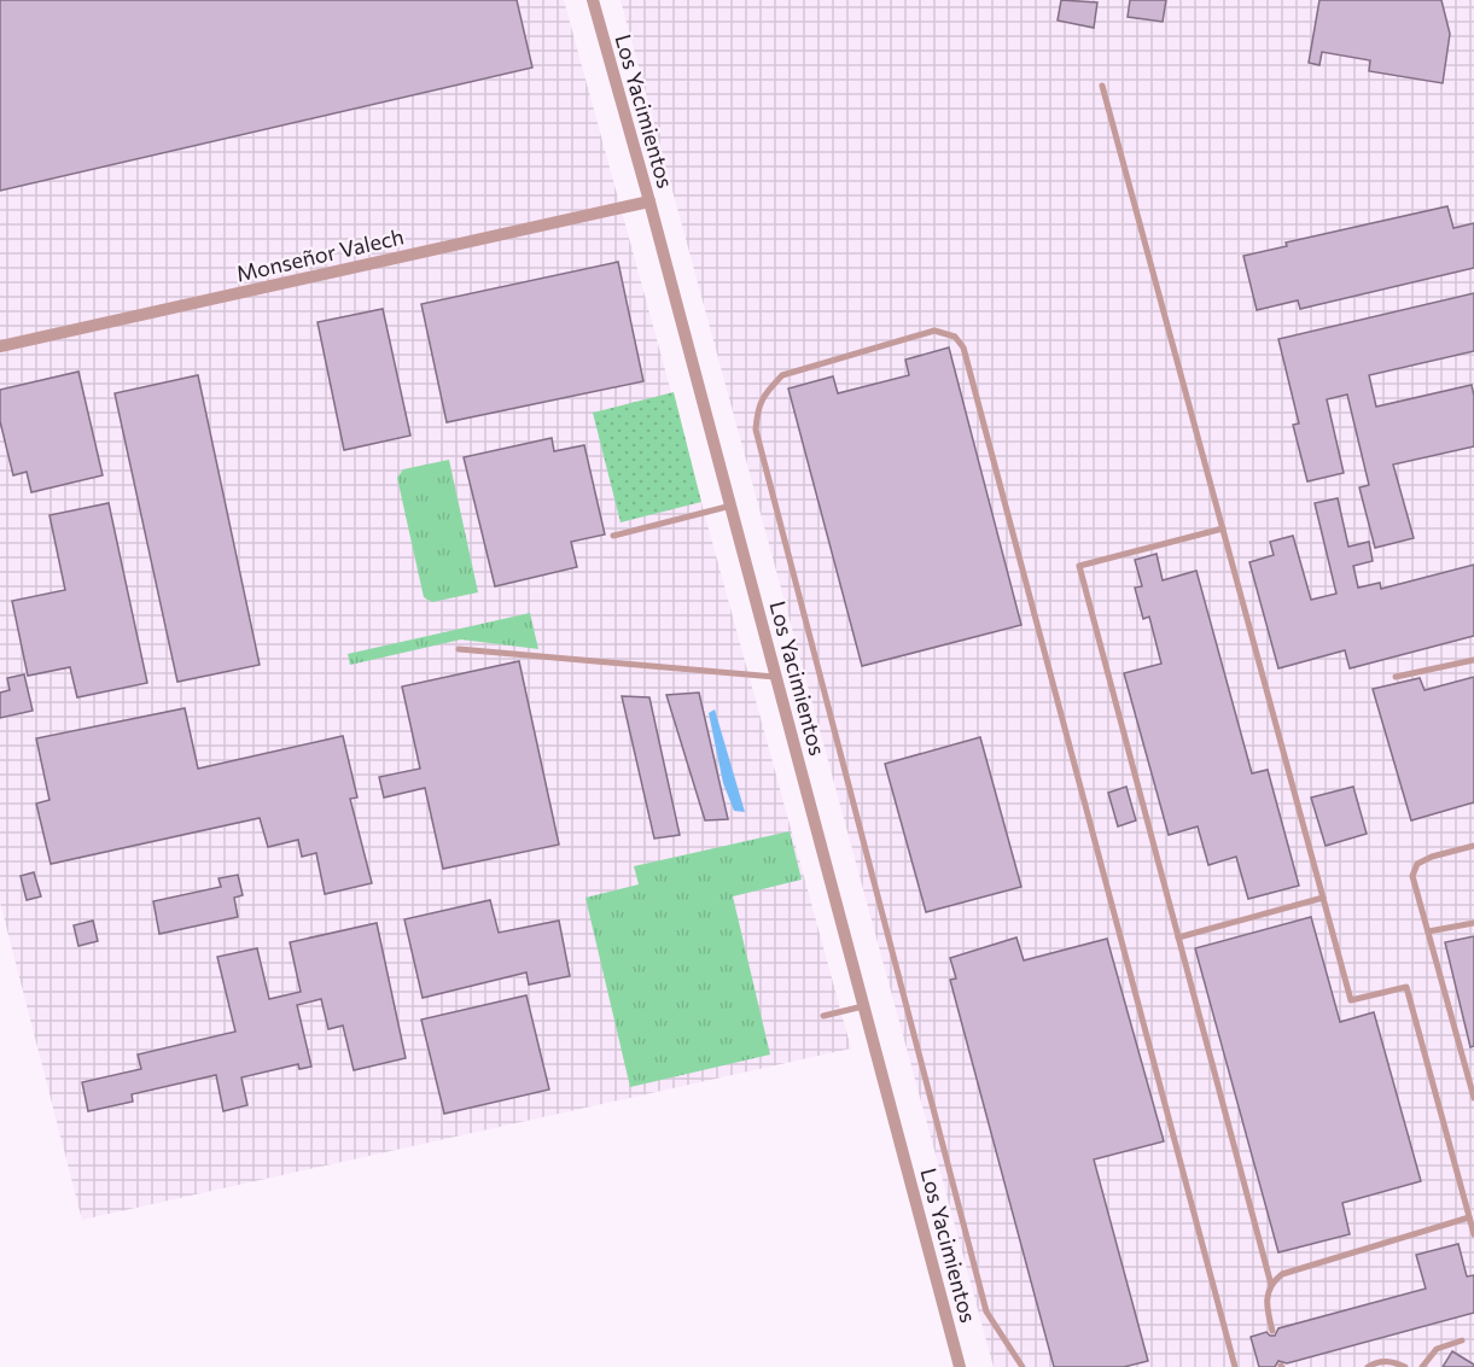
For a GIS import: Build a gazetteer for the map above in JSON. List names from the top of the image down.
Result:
{
  "streets": {
    "street": ["Los Yacimientos", "Monseñor Valech"]
  },
  "crossings": [
    ["Los Yacimientos", "Monseñor Valech"]
  ]
}
